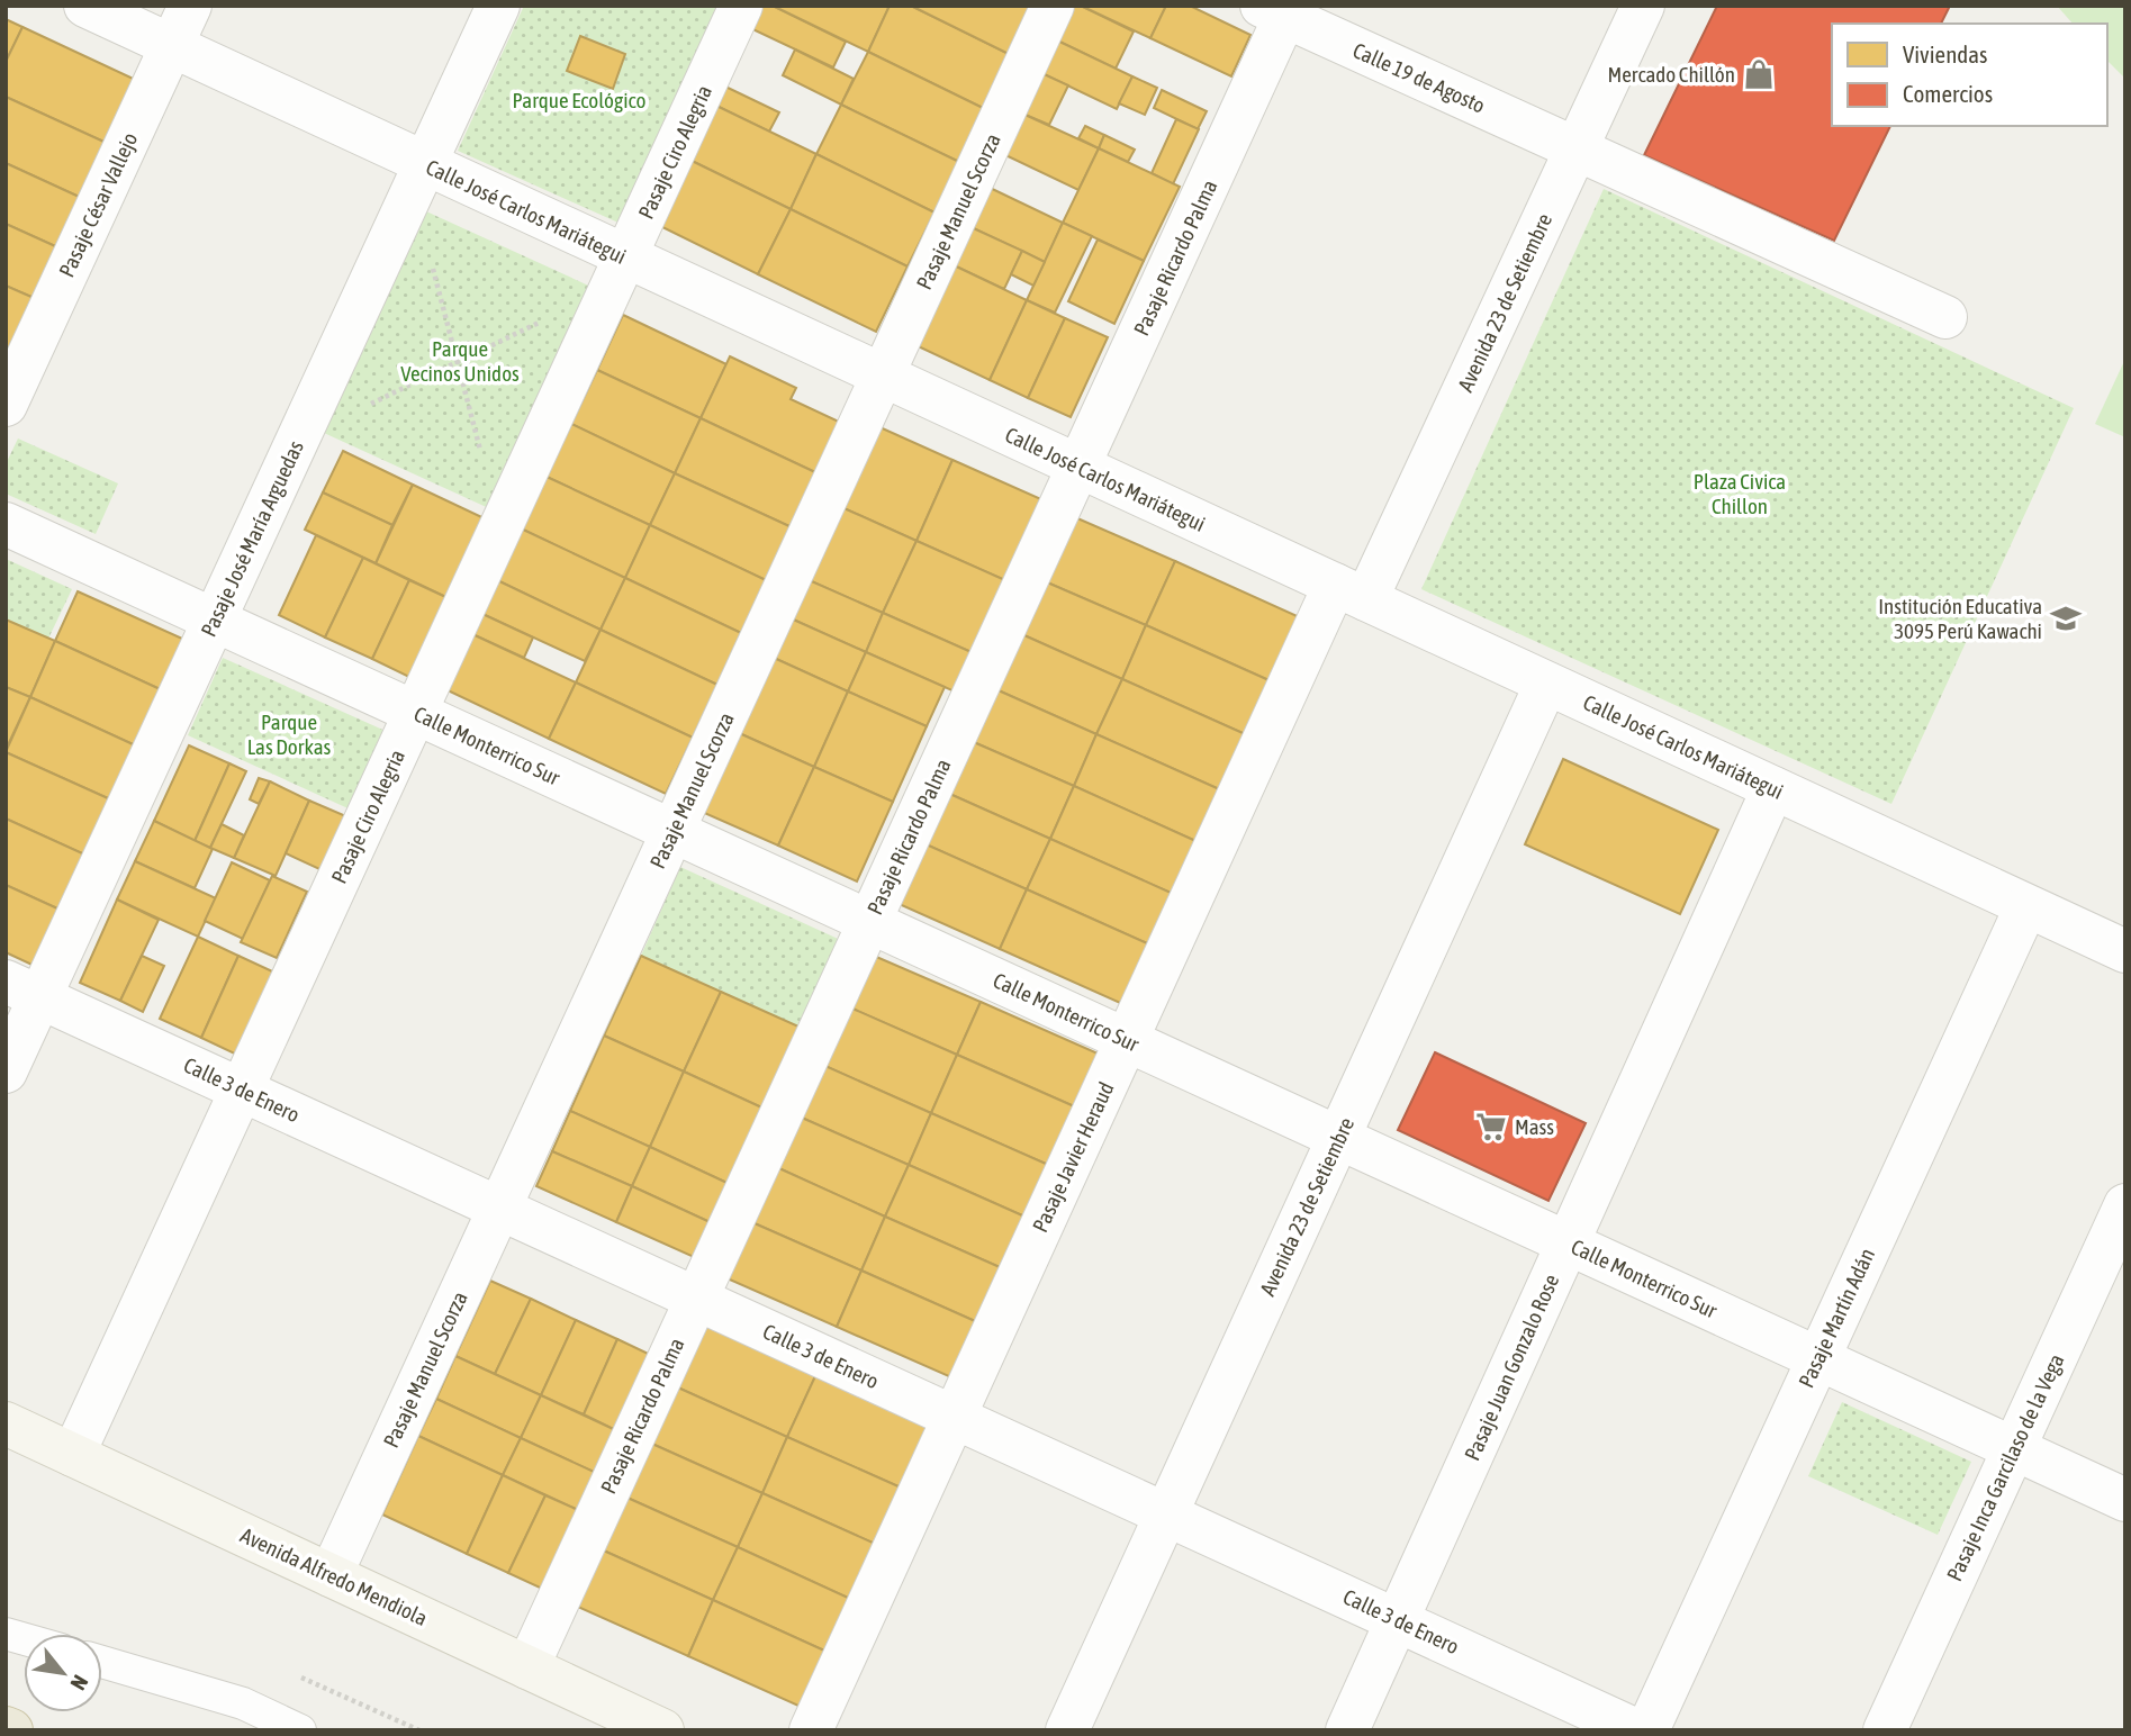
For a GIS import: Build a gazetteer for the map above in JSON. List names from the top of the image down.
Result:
{
  "streets": {
    "street": [
      "Calle 19 de Agosto",
      "Pasaje Ciro Alegria",
      "Pasaje César Vallejo",
      "Calle José Carlos Mariátegui",
      "Pasaje Manuel Scorza",
      "Pasaje Ricardo Palma",
      "Avenida 23 de Setiembre",
      "Pasaje José María Arguedas",
      "Calle Monterrico Sur",
      "Calle 3 de Enero",
      "Pasaje Javier Heraud",
      "Pasaje Martín Adán",
      "Pasaje Juan Gonzalo Rose",
      "Pasaje Inca Garcilaso de la Vega",
      "Avenida Alfredo Mendiola"
    ]
  },
  "crossings": [
    ["Calle 19 de Agosto", "Pasaje Ricardo Palma"],
    ["Calle 19 de Agosto", "Avenida 23 de Setiembre"],
    ["Pasaje Ciro Alegria", "Calle José Carlos Mariátegui"],
    ["Pasaje Ciro Alegria", "Calle Monterrico Sur"],
    ["Pasaje Ciro Alegria", "Calle 3 de Enero"],
    ["Pasaje Ciro Alegria", "Avenida Alfredo Mendiola"],
    ["Pasaje César Vallejo", "Calle José Carlos Mariátegui"],
    ["Calle José Carlos Mariátegui", "Pasaje Manuel Scorza"],
    ["Calle José Carlos Mariátegui", "Pasaje Ricardo Palma"],
    ["Calle José Carlos Mariátegui", "Avenida 23 de Setiembre"],
    ["Calle José Carlos Mariátegui", "Pasaje José María Arguedas"],
    ["Calle José Carlos Mariátegui", "Pasaje Javier Heraud"],
    ["Calle José Carlos Mariátegui", "Pasaje Martín Adán"],
    ["Calle José Carlos Mariátegui", "Pasaje Juan Gonzalo Rose"],
    ["Pasaje Manuel Scorza", "Calle Monterrico Sur"],
    ["Pasaje Manuel Scorza", "Calle 3 de Enero"],
    ["Pasaje Manuel Scorza", "Avenida Alfredo Mendiola"],
    ["Pasaje Ricardo Palma", "Calle Monterrico Sur"],
    ["Pasaje Ricardo Palma", "Calle 3 de Enero"],
    ["Pasaje Ricardo Palma", "Avenida Alfredo Mendiola"],
    ["Avenida 23 de Setiembre", "Calle Monterrico Sur"],
    ["Avenida 23 de Setiembre", "Calle 3 de Enero"],
    ["Avenida 23 de Setiembre", "Pasaje Javier Heraud"],
    ["Pasaje José María Arguedas", "Calle Monterrico Sur"],
    ["Pasaje José María Arguedas", "Calle 3 de Enero"],
    ["Calle Monterrico Sur", "Pasaje Javier Heraud"],
    ["Calle Monterrico Sur", "Pasaje Martín Adán"],
    ["Calle Monterrico Sur", "Pasaje Juan Gonzalo Rose"],
    ["Calle Monterrico Sur", "Pasaje Inca Garcilaso de la Vega"],
    ["Calle 3 de Enero", "Pasaje Javier Heraud"],
    ["Calle 3 de Enero", "Pasaje Juan Gonzalo Rose"]
  ],
  "parks": [
    "Parque Ecológico",
    "Parque Vecinos Unidos",
    "Plaza Civica Chillon",
    "Parque Las Dorkas"
  ],
  "places": {
    "shop": ["Mercado Chillón"],
    "school or university": ["Institución Educativa 3095 Perú Kawachi"],
    "supermarket": ["Mass"]
  },
  "legend": ["Viviendas", "Comercios"],
  "north": "bottom right"
}
